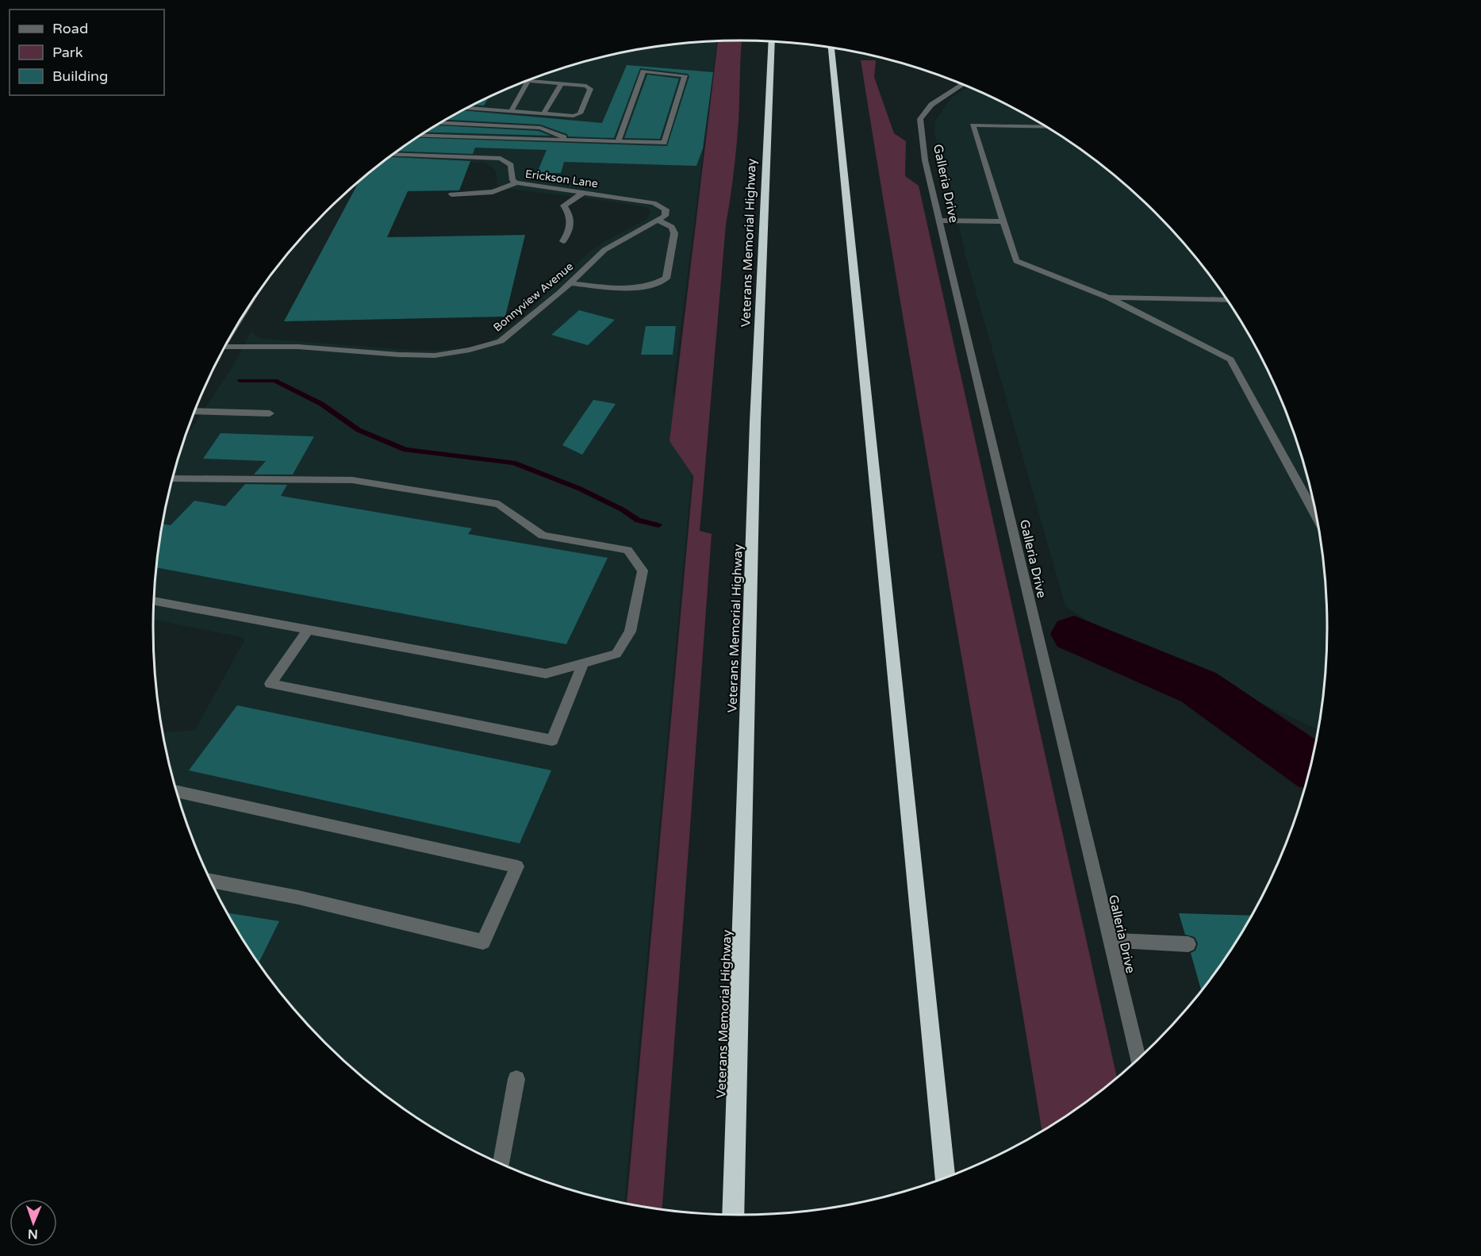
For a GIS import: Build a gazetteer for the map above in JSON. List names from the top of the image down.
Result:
{
  "streets": {
    "highway": ["Veterans Memorial Highway"],
    "street": ["Erickson Lane", "Galleria Drive", "Bonnyview Avenue"]
  },
  "crossings": [
    ["Erickson Lane", "Bonnyview Avenue"]
  ],
  "legend": ["Road", "Park", "Building"],
  "north": "bottom"
}
